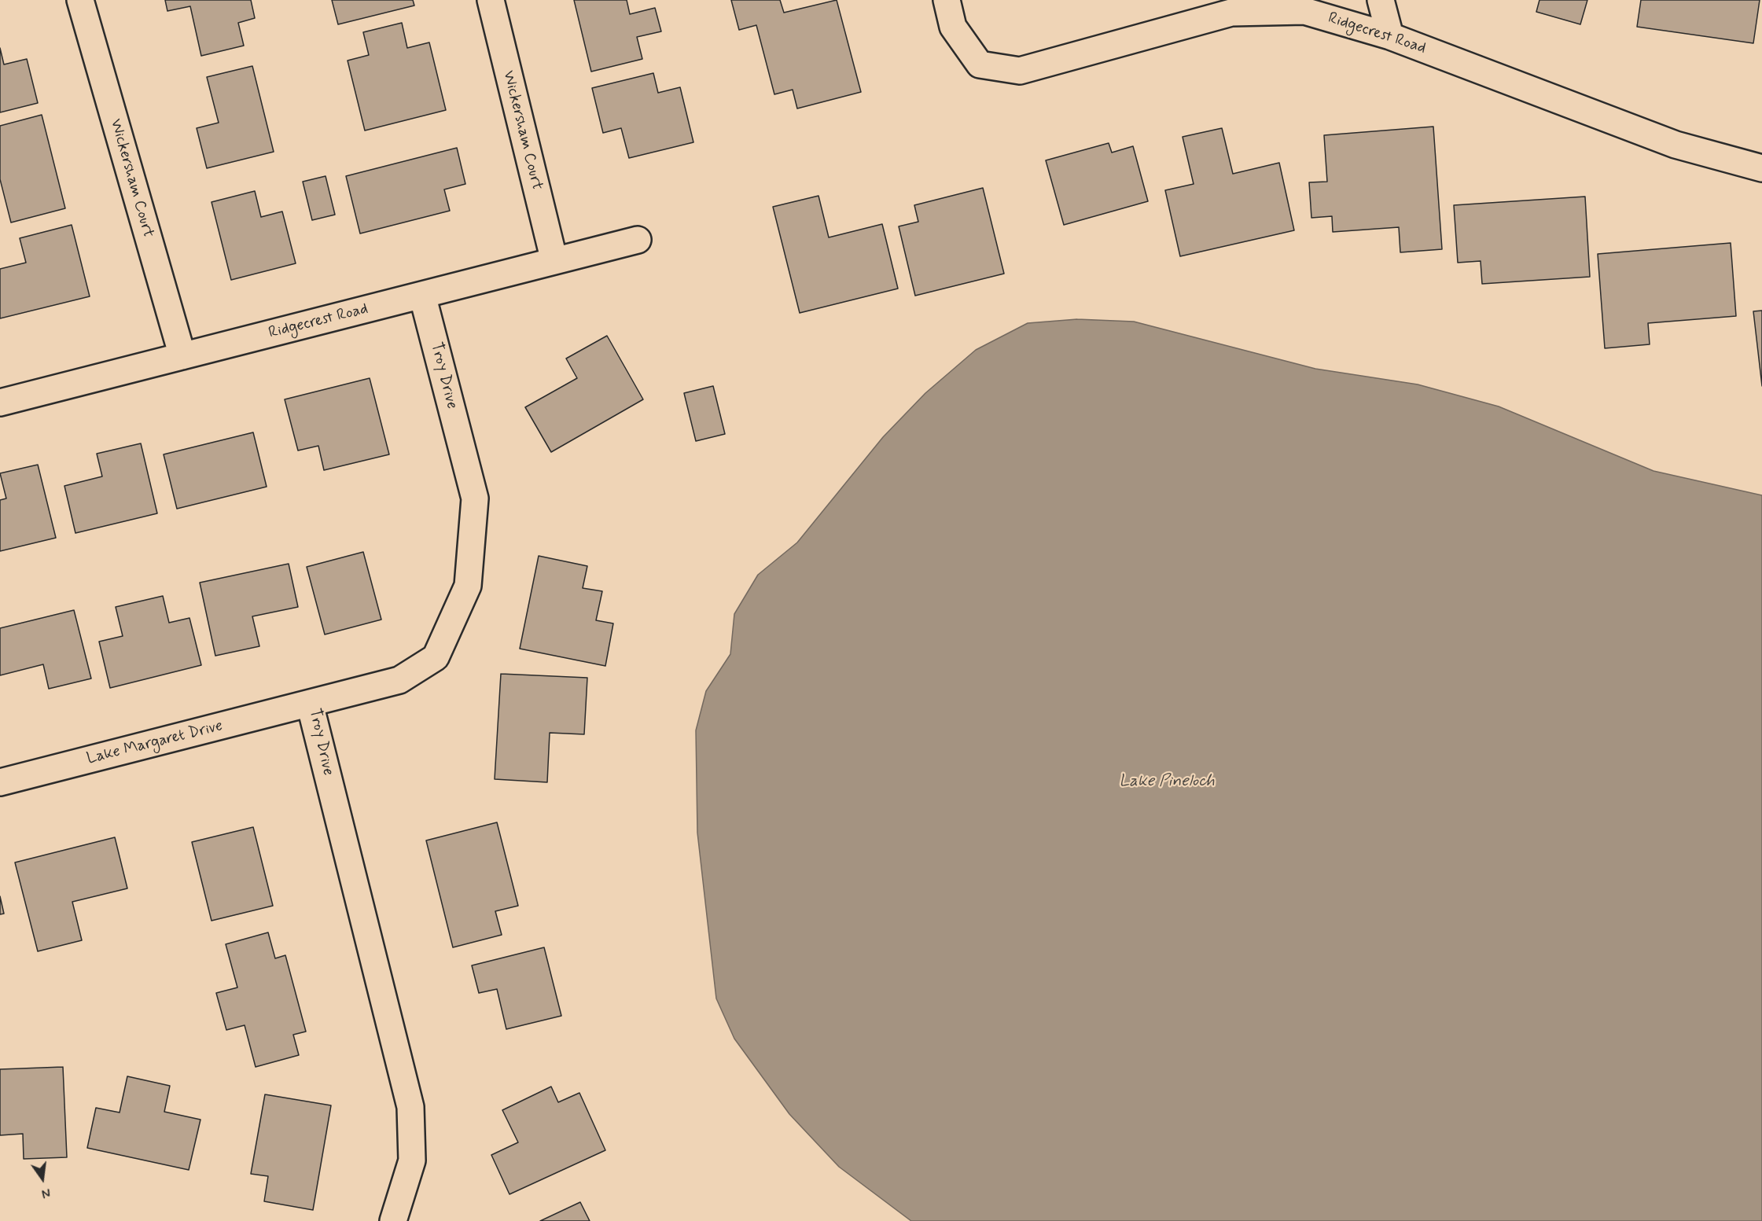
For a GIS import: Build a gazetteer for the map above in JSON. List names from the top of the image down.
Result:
{
  "streets": {
    "street": [
      "Ridgecrest Road",
      "Wickersham Court",
      "Troy Drive",
      "Lake Margaret Drive"
    ]
  },
  "crossings": [
    ["Ridgecrest Road", "Wickersham Court"],
    ["Ridgecrest Road", "Troy Drive"],
    ["Troy Drive", "Lake Margaret Drive"]
  ],
  "water": ["Lake Pineloch"],
  "north": "bottom"
}
